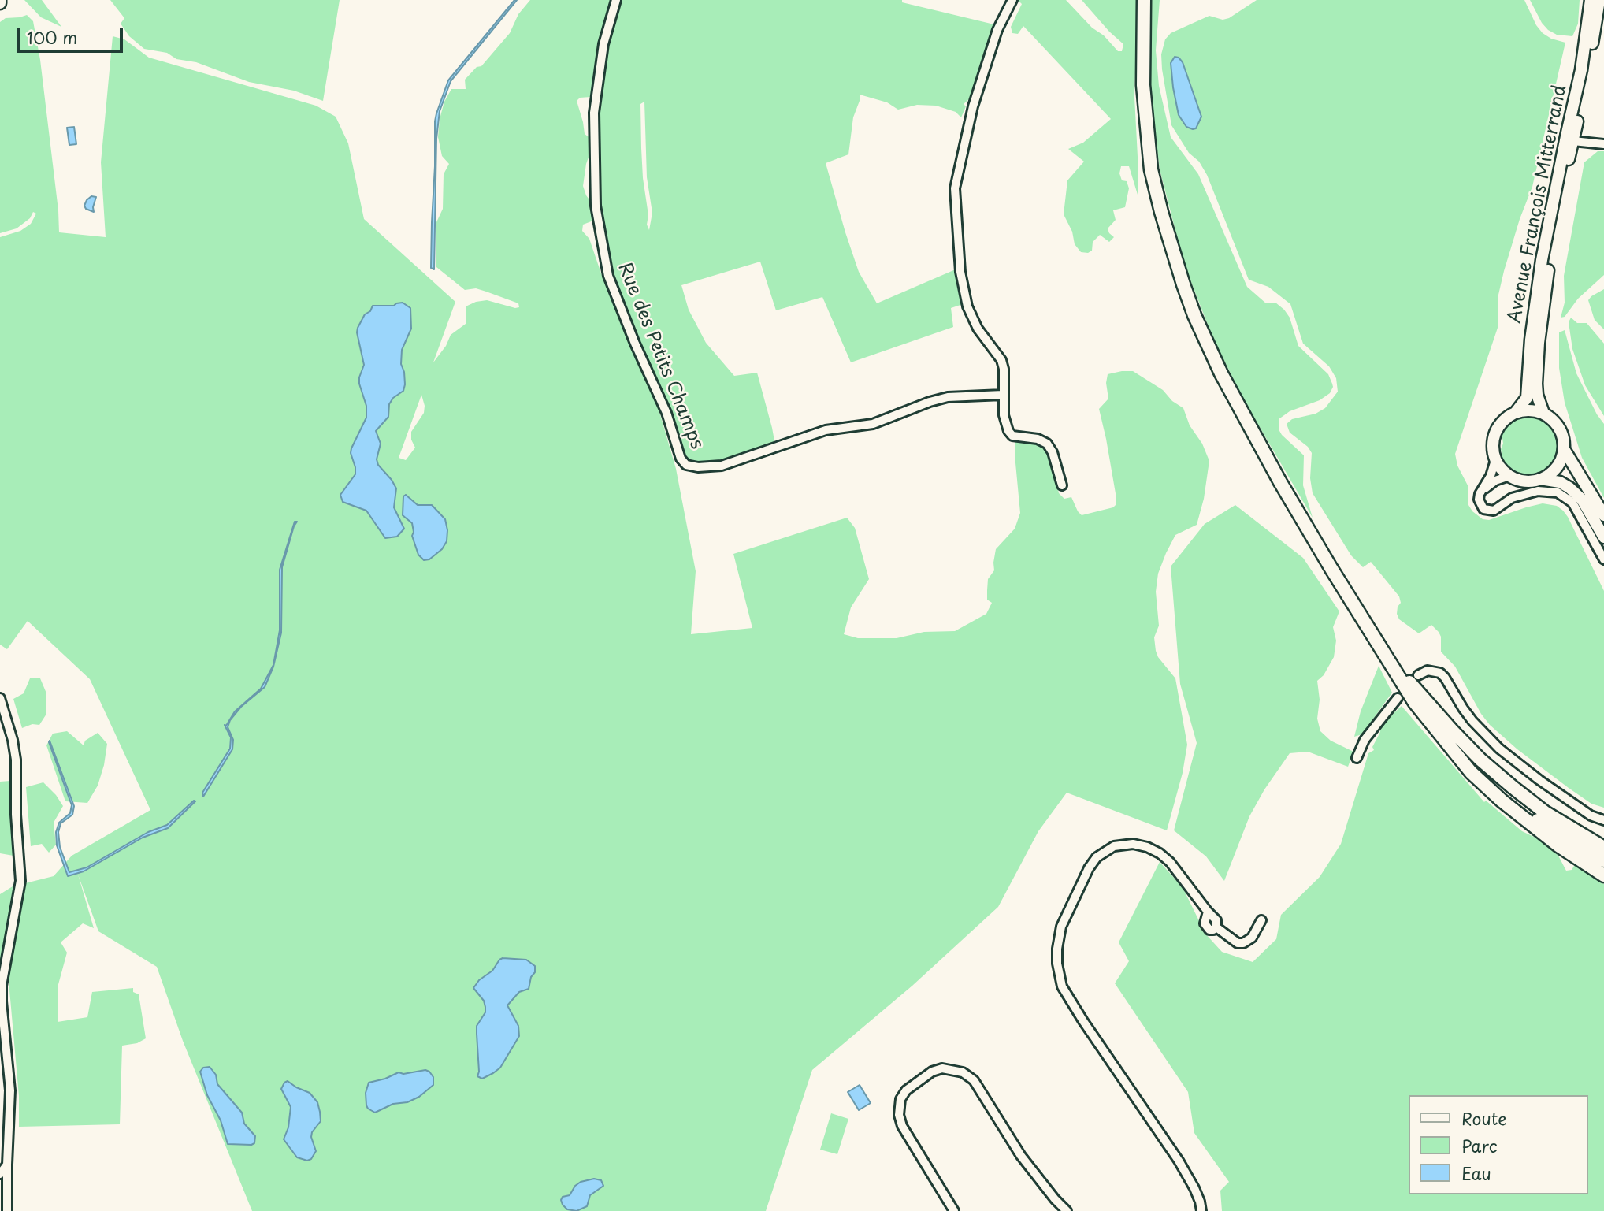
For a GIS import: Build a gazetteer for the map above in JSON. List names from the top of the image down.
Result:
{
  "streets": {
    "main road": ["Avenue François Mitterrand"],
    "street": ["Rue des Petits Champs"]
  },
  "legend": ["Route", "Parc", "Eau"],
  "scale_bar": "100 m"
}
